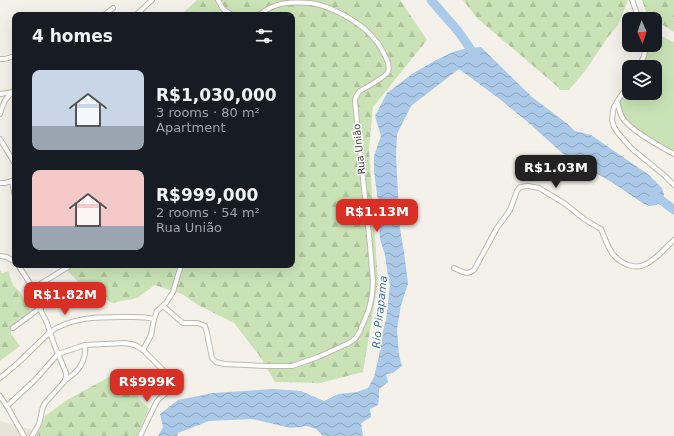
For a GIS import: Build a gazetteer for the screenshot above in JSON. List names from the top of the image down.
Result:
{
  "streets": {
    "street": ["Rua União"]
  },
  "water": ["Rio Pirapama"],
  "north": "bottom",
  "page": {
    "heading": "4 homes",
    "list": [
      {
        "name": "R$1,030,000",
        "note": "3 rooms · 80 m² · Apartment"
      },
      {
        "name": "R$999,000",
        "note": "2 rooms · 54 m² · Rua União"
      }
    ],
    "price": [
      "R$1.03M",
      "R$1.13M",
      "R$1.82M",
      "R$999K"
    ]
  }
}
